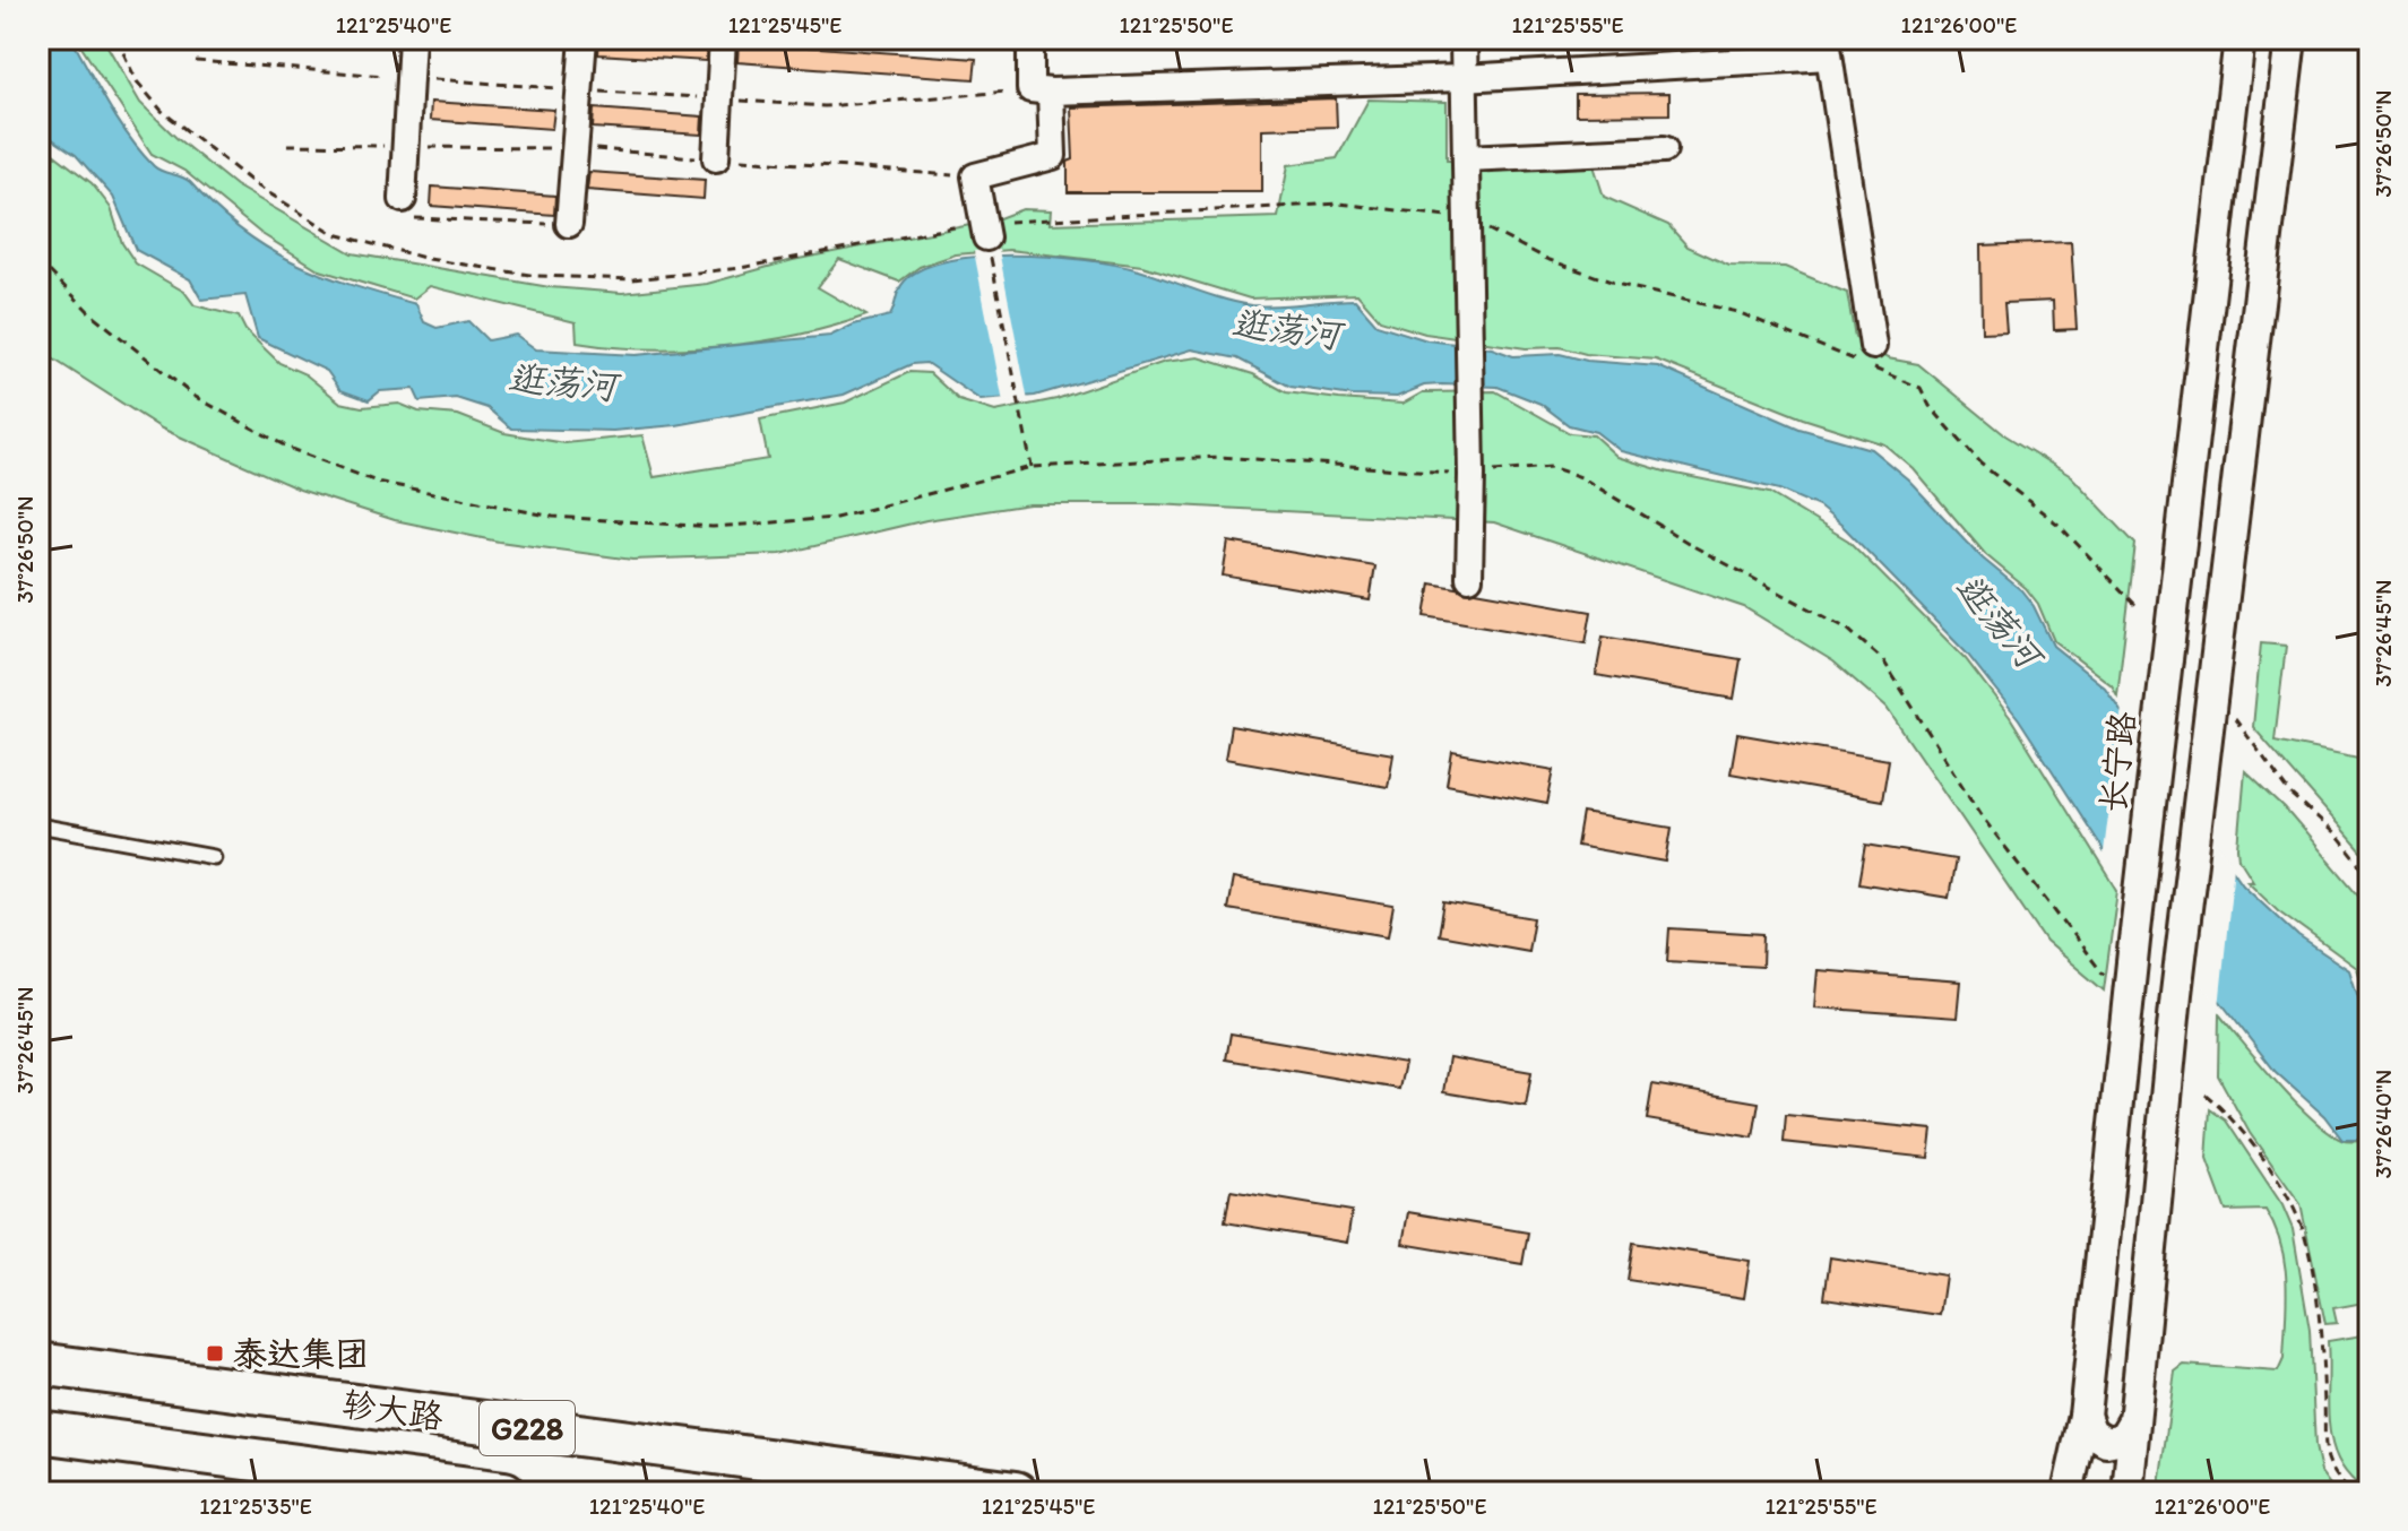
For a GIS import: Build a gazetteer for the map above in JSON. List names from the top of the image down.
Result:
{
  "streets": {
    "highway": ["轸大路", "G228"],
    "street": ["长宁路"]
  },
  "water": ["逛荡河"],
  "places": {
    "transit": ["泰达集团"]
  },
  "coordinates": [
    "121°25'40\"E",
    "121°25'45\"E",
    "121°25'50\"E",
    "121°25'55\"E",
    "121°26'00\"E",
    "37°26'50\"N",
    "37°26'45\"N",
    "37°26'40\"N",
    "121°25'35\"E"
  ]
}
